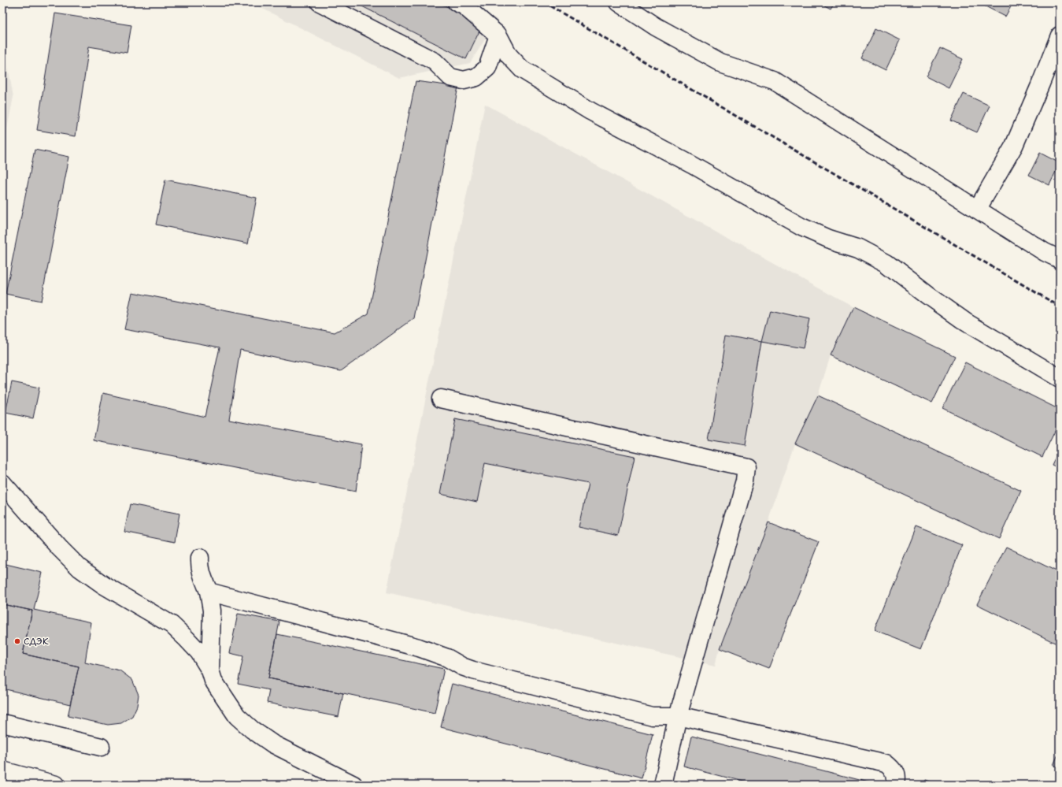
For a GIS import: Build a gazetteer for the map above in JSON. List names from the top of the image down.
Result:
{
  "places": ["СДЭК"]
}
